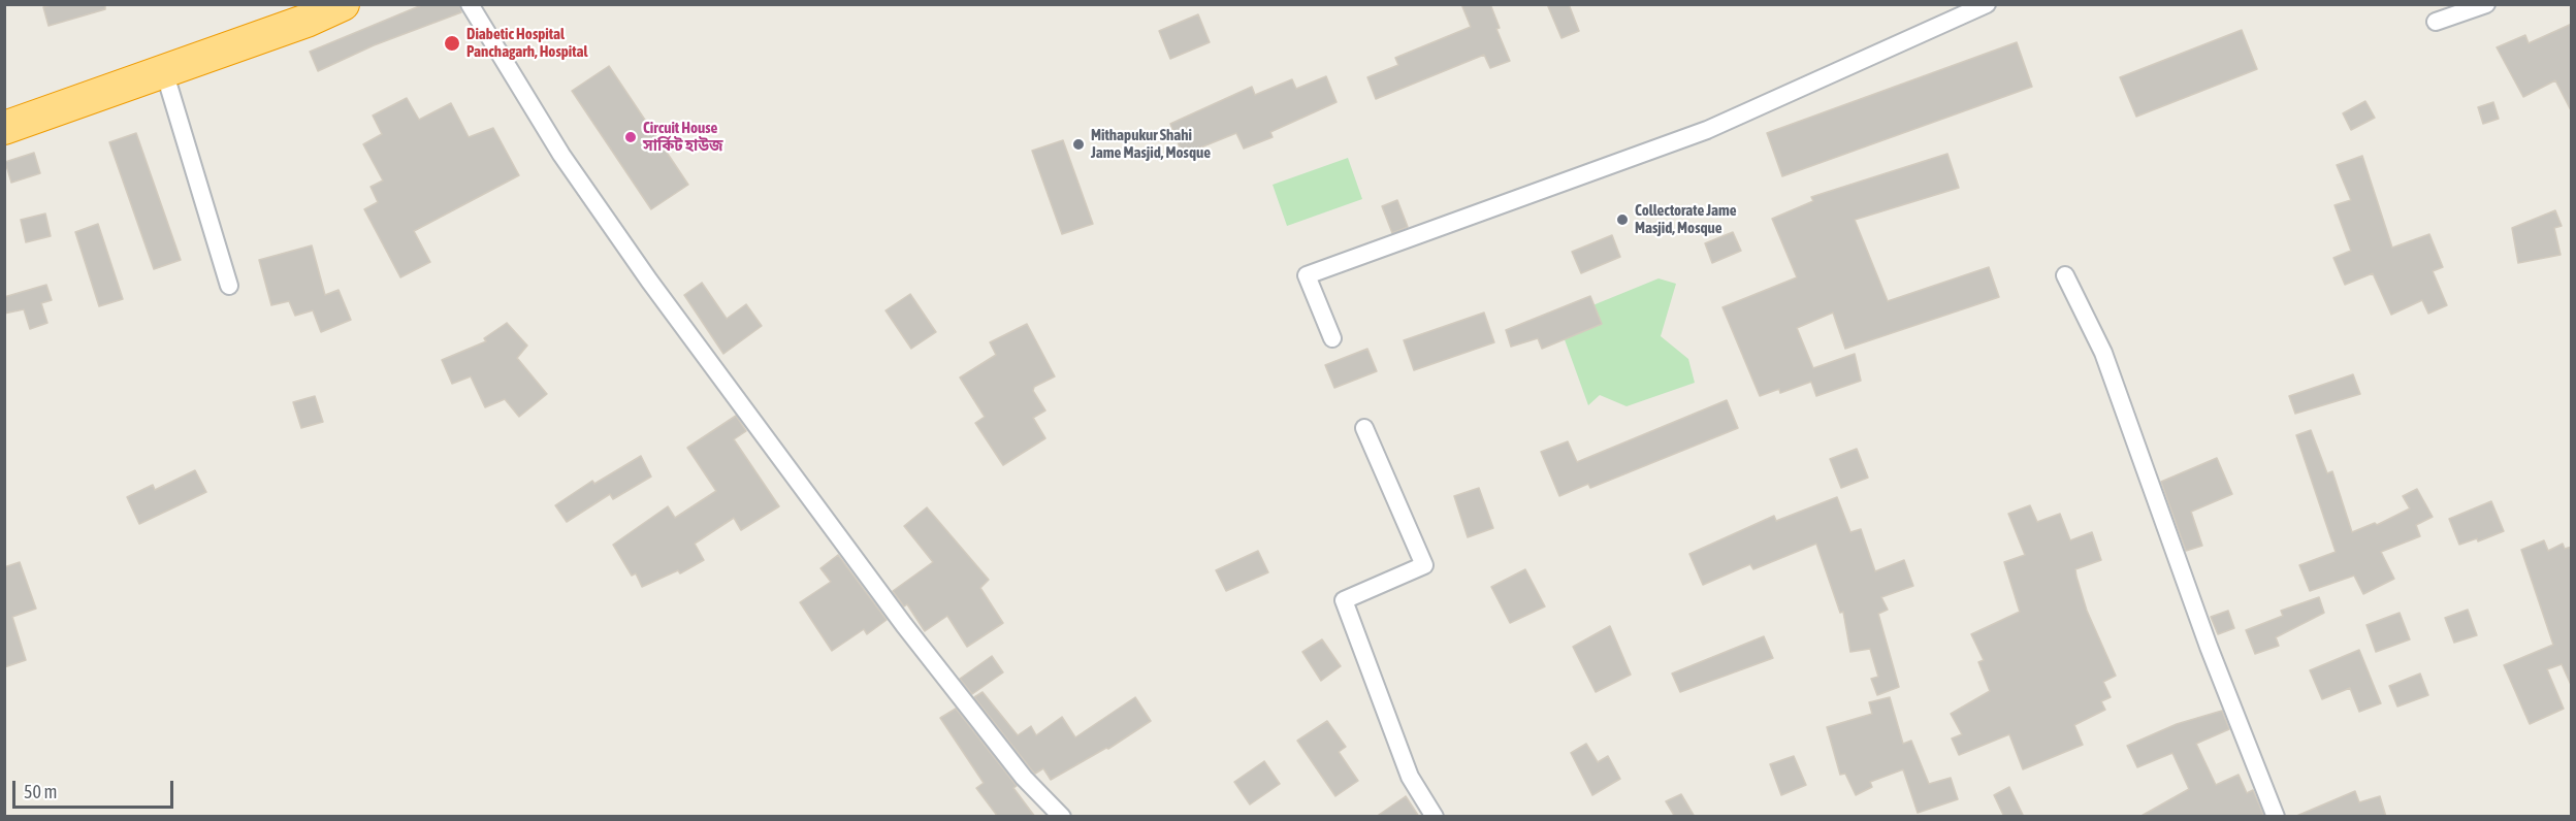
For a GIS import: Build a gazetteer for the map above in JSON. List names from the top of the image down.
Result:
{
  "places": [
    "Diabetic Hospital Panchagarh, Hospital",
    "Circuit House সার্কিট হাউজ",
    "Mithapukur Shahi Jame Masjid, Mosque",
    "Collectorate Jame Masjid, Mosque"
  ],
  "scale_bar": "50 m"
}
